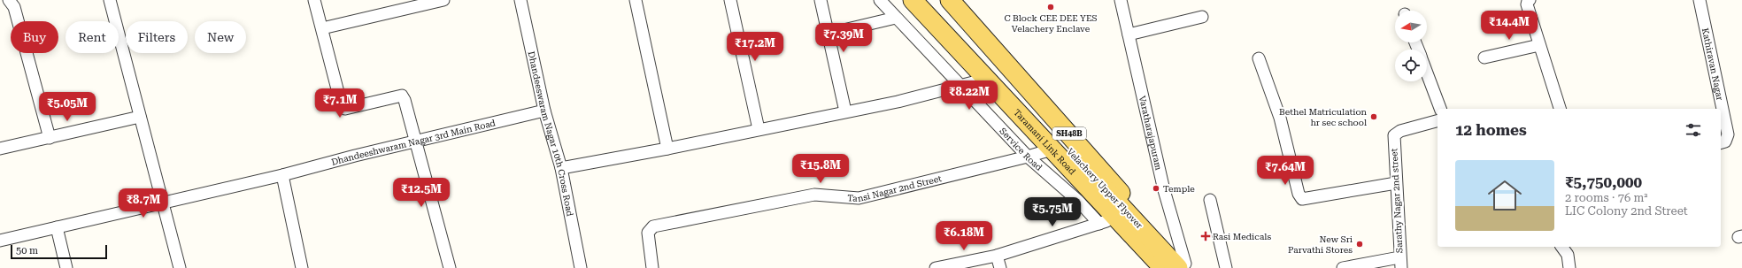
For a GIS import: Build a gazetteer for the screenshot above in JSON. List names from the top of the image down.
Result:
{
  "streets": {
    "main road": ["SH48B", "Taramani Link Road", "Velachery Upper Flyover"],
    "street": [
      "Kathiravan Nagar",
      "Varatharajapuram",
      "Dhandeeswaram Nagar 10th Cross Road",
      "Dhandeeshwaram Nagar 3rd Main Road",
      "Service Road",
      "Tansi Nagar 2nd Street",
      "Sarathy Nagar 2nd street"
    ]
  },
  "crossings": [
    ["Varatharajapuram", "SH48B"],
    ["Varatharajapuram", "Velachery Upper Flyover"],
    ["Dhandeeswaram Nagar 10th Cross Road", "Dhandeeshwaram Nagar 3rd Main Road"],
    ["SH48B", "Velachery Upper Flyover"],
    ["Taramani Link Road", "Service Road"],
    ["Taramani Link Road", "Tansi Nagar 2nd Street"],
    ["Service Road", "Tansi Nagar 2nd Street"]
  ],
  "places": {
    "other": [
      "C Block CEE DEE YES Velachery Enclave",
      "Bethel Matriculation hr sec school",
      "Temple",
      "New Sri Parvathi Stores"
    ],
    "health": ["Rasi Medicals"]
  },
  "scale_bar": "50 m",
  "north": "left",
  "page": {
    "price": [
      "₹14.4M",
      "₹7.39M",
      "₹17.2M",
      "₹8.22M",
      "₹7.1M",
      "₹5.05M",
      "₹15.8M",
      "₹7.64M",
      "₹12.5M",
      "₹8.7M",
      "₹5.75M",
      "₹6.18M"
    ],
    "chip": [
      "Buy",
      "Rent",
      "Filters",
      "New"
    ],
    "heading": "12 homes",
    "list": [
      {
        "name": "₹5,750,000",
        "note": "2 rooms · 76 m² · LIC Colony 2nd Street"
      }
    ],
    "scale": "50 m"
  }
}
